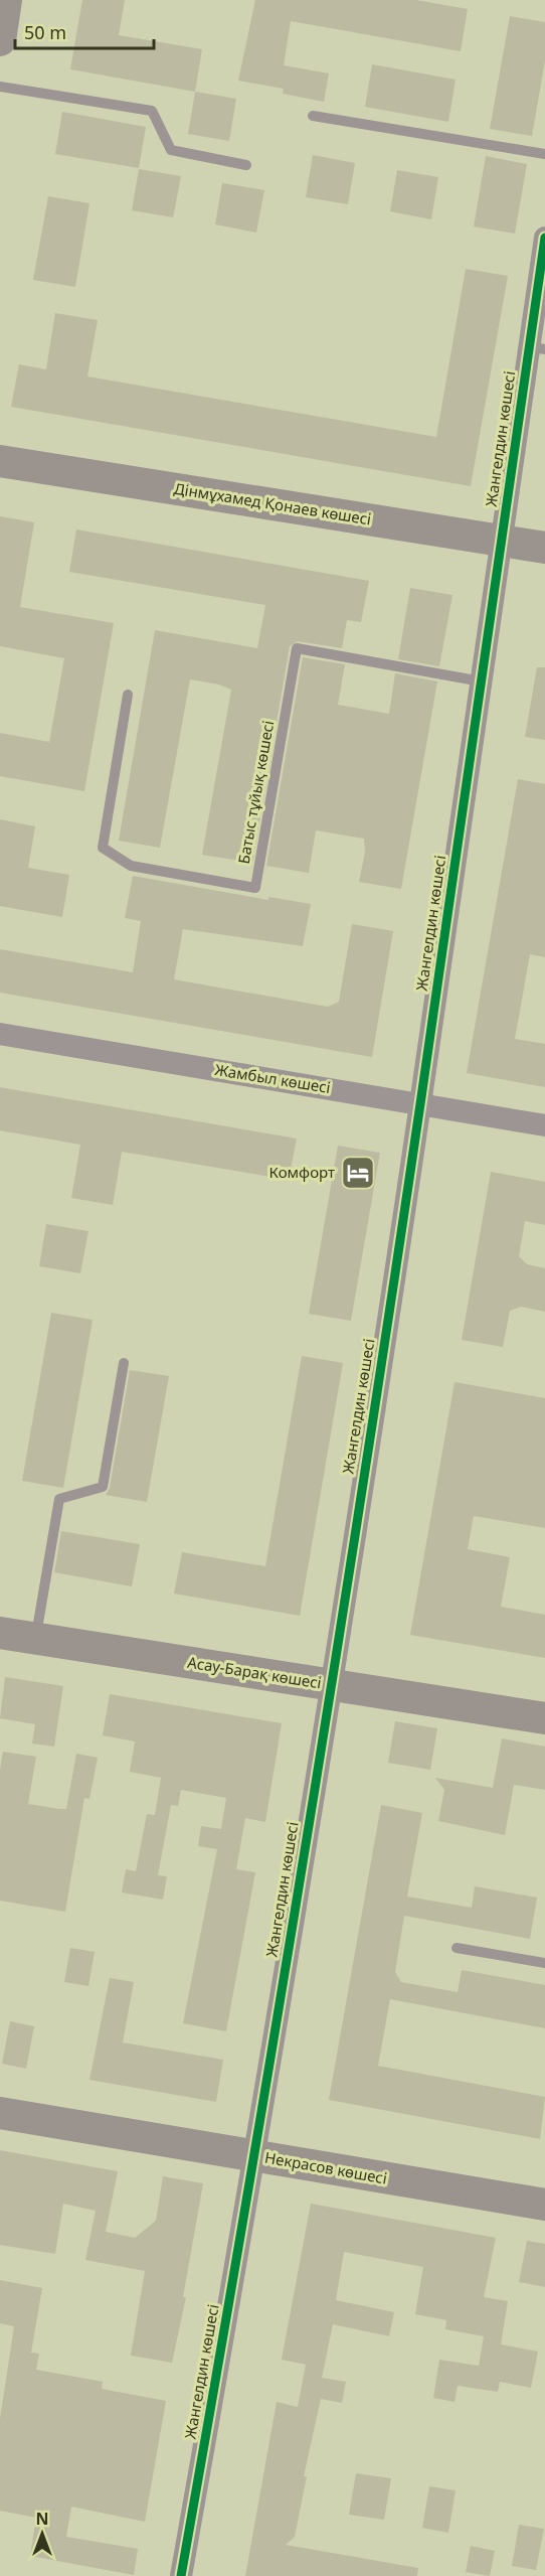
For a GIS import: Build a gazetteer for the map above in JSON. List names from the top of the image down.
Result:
{
  "streets": {
    "street": [
      "Жангелдин көшесі",
      "Дінмұхамед Қонаев көшесі",
      "Жамбыл көшесі",
      "Асау-Барақ көшесі",
      "Некрасов көшесі"
    ],
    "lane": ["Батыс тұйық көшесі"]
  },
  "crossings": [
    ["Жангелдин көшесі", "Дінмұхамед Қонаев көшесі"],
    ["Жангелдин көшесі", "Батыс тұйық көшесі"],
    ["Жангелдин көшесі", "Жамбыл көшесі"],
    ["Жангелдин көшесі", "Асау-Барақ көшесі"],
    ["Жангелдин көшесі", "Некрасов көшесі"]
  ],
  "places": {
    "hotel": ["Комфорт"]
  },
  "scale_bar": "50 m",
  "north": "top"
}
